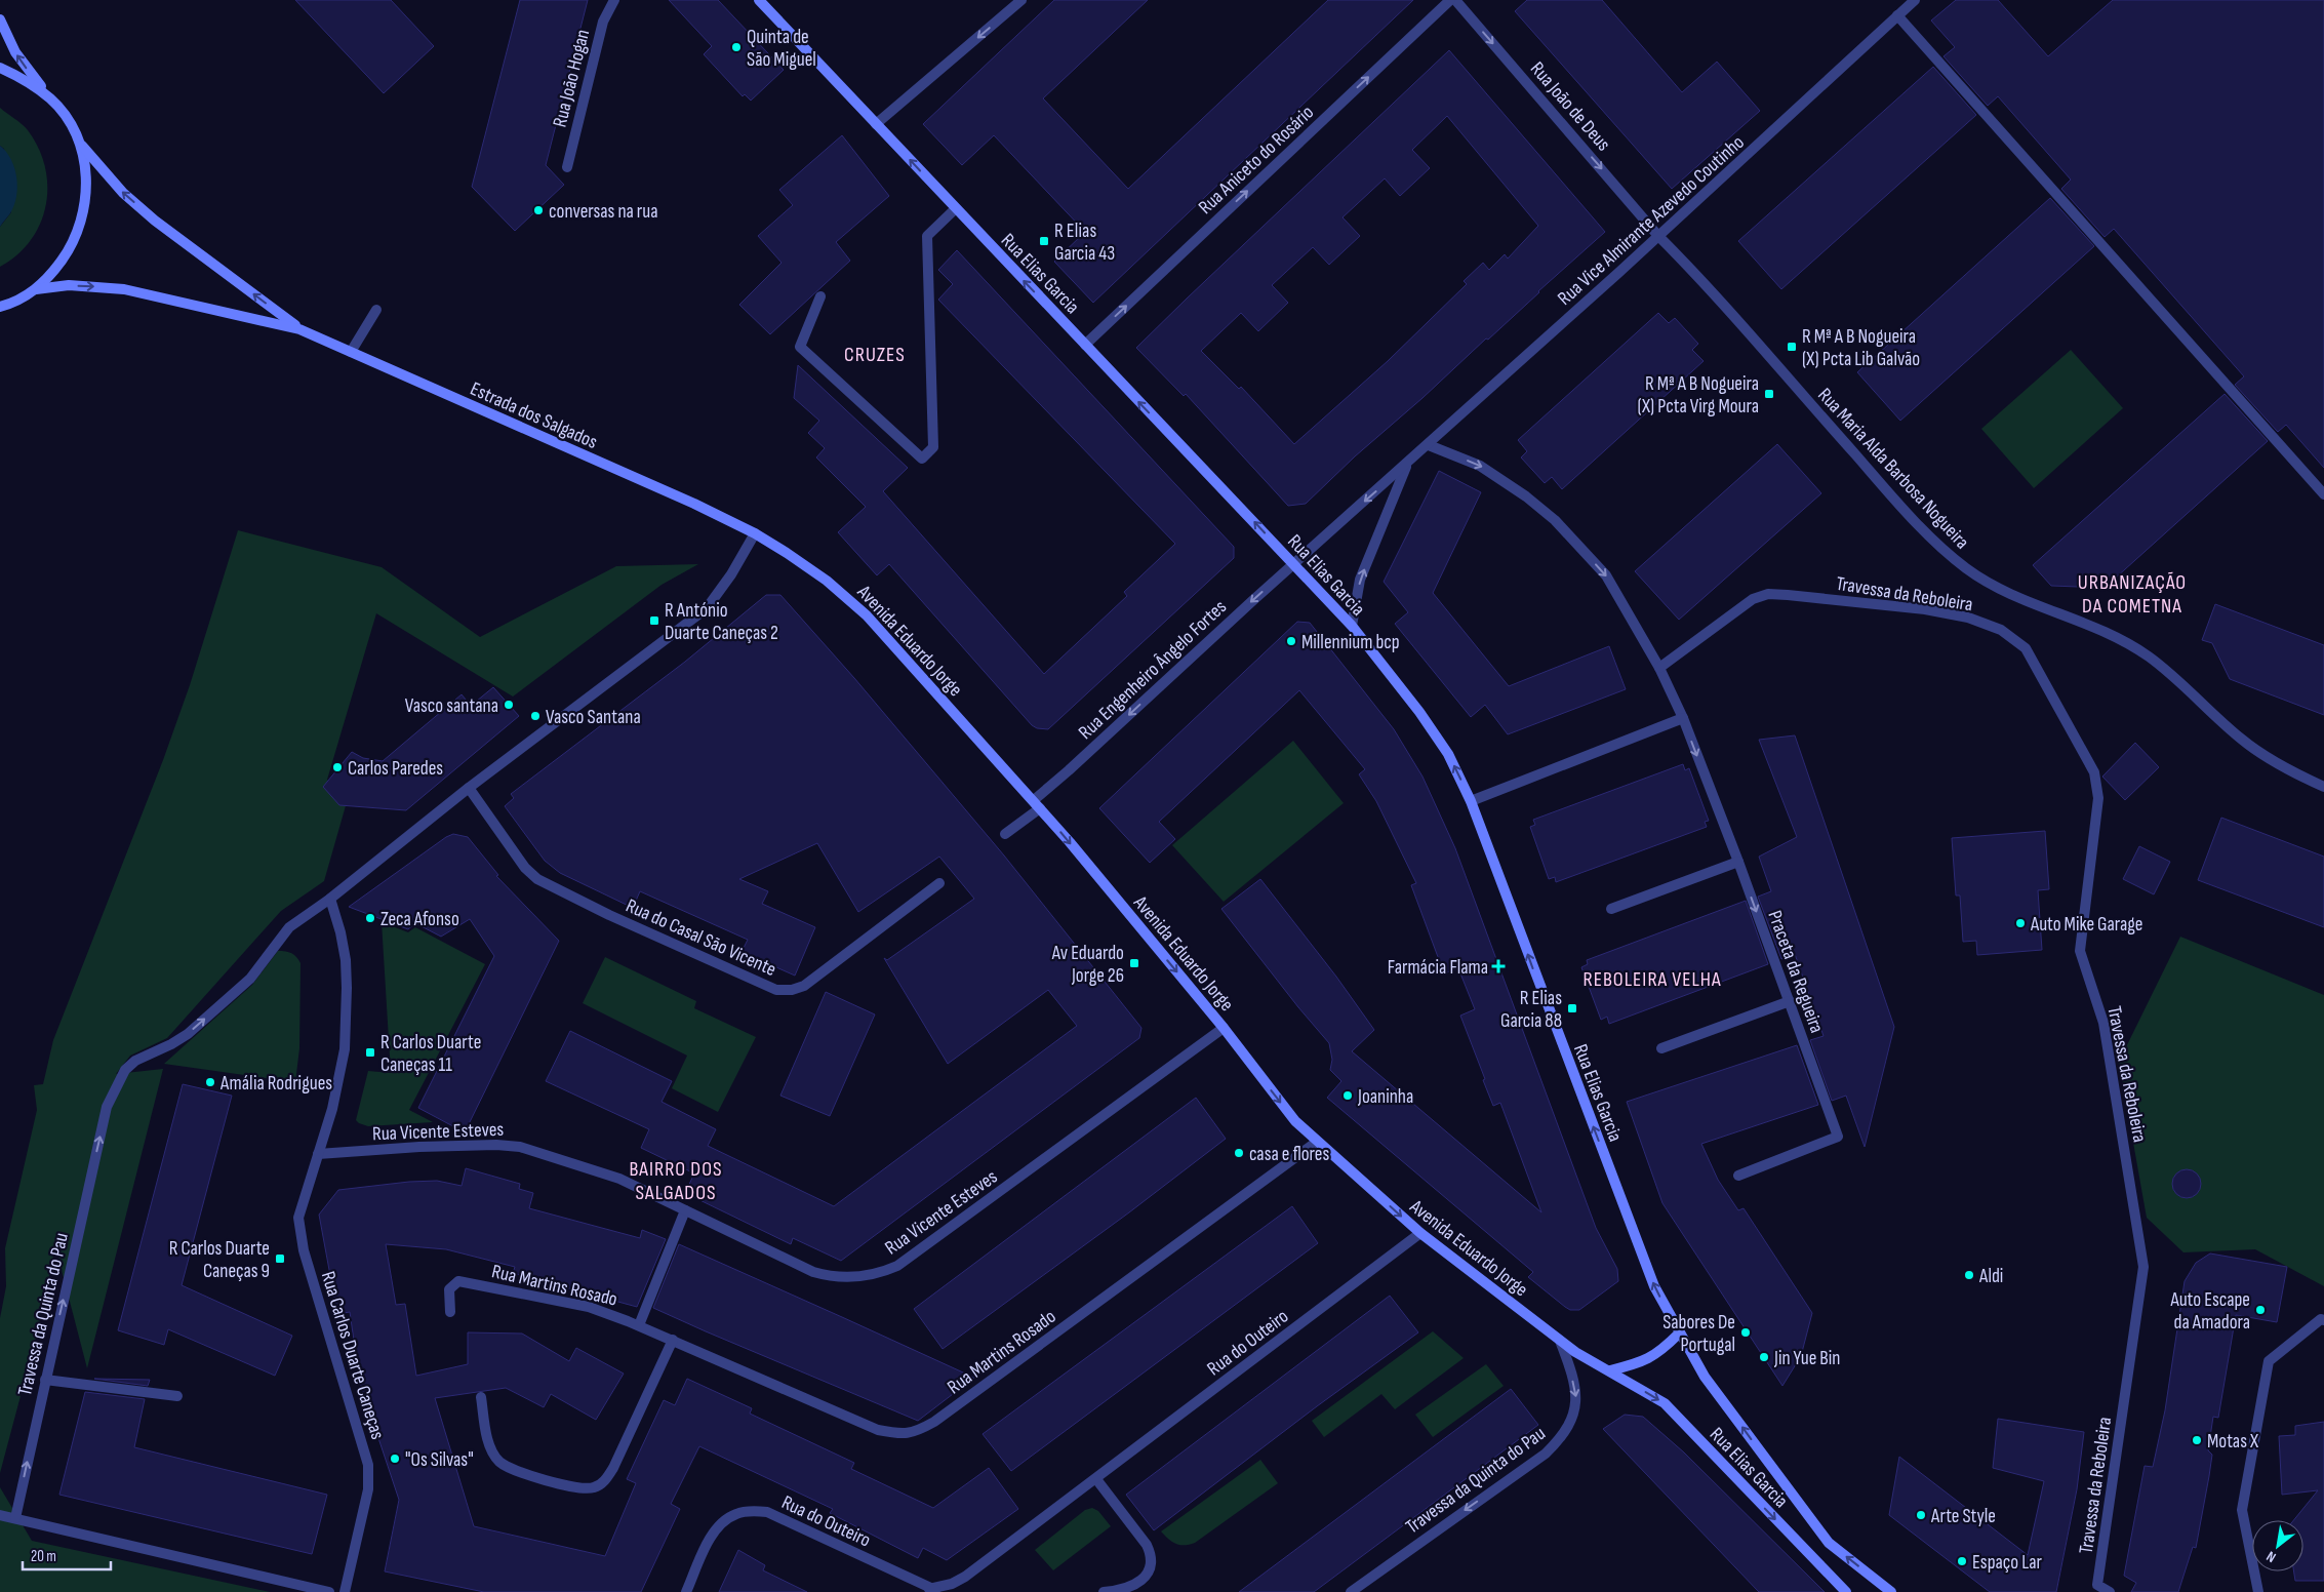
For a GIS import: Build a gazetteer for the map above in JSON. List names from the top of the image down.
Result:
{
  "streets": {
    "main road": ["Rua Elias Garcia", "Estrada dos Salgados", "Avenida Eduardo Jorge"],
    "street": [
      "Rua João Hogan",
      "Rua João de Deus",
      "Rua Aniceto do Rosário",
      "Rua Vice Almirante Azevedo Coutinho",
      "Rua Maria Alda Barbosa Nogueira",
      "Travessa da Reboleira",
      "Rua Engenheiro Ângelo Fortes",
      "Rua do Casal São Vicente",
      "Praceta da Regueira",
      "Rua Vicente Esteves",
      "Rua Martins Rosado",
      "Travessa da Quinta do Pau",
      "Rua do Outeiro",
      "Rua Carlos Duarte Caneças"
    ]
  },
  "crossings": [
    ["Rua João de Deus", "Rua Vice Almirante Azevedo Coutinho"],
    ["Rua João de Deus", "Rua Maria Alda Barbosa Nogueira"],
    ["Rua Aniceto do Rosário", "Rua Elias Garcia"],
    ["Rua Vice Almirante Azevedo Coutinho", "Rua Elias Garcia"],
    ["Rua Vice Almirante Azevedo Coutinho", "Rua Maria Alda Barbosa Nogueira"],
    ["Rua Vice Almirante Azevedo Coutinho", "Rua Engenheiro Ângelo Fortes"],
    ["Rua Vice Almirante Azevedo Coutinho", "Praceta da Regueira"],
    ["Rua Elias Garcia", "Avenida Eduardo Jorge"],
    ["Rua Elias Garcia", "Rua Engenheiro Ângelo Fortes"],
    ["Estrada dos Salgados", "Avenida Eduardo Jorge"],
    ["Estrada dos Salgados", "Travessa da Quinta do Pau"],
    ["Travessa da Reboleira", "Praceta da Regueira"],
    ["Avenida Eduardo Jorge", "Rua Engenheiro Ângelo Fortes"],
    ["Avenida Eduardo Jorge", "Rua Vicente Esteves"],
    ["Avenida Eduardo Jorge", "Rua Martins Rosado"],
    ["Avenida Eduardo Jorge", "Travessa da Quinta do Pau"],
    ["Avenida Eduardo Jorge", "Rua do Outeiro"],
    ["Rua do Casal São Vicente", "Travessa da Quinta do Pau"],
    ["Rua Vicente Esteves", "Rua Carlos Duarte Caneças"],
    ["Travessa da Quinta do Pau", "Rua Carlos Duarte Caneças"]
  ],
  "one_way": [
    "Rua João de Deus",
    "Rua Aniceto do Rosário",
    "Avenida Eduardo Jorge",
    "Rua Engenheiro Ângelo Fortes",
    "Praceta da Regueira"
  ],
  "districts": [
    "CRUZES",
    "URBANIZAÇÃO DA COMETNA",
    "REBOLEIRA VELHA",
    "BAIRRO DOS SALGADOS"
  ],
  "places": {
    "other": [
      "Quinta de São Miguel",
      "conversas na rua",
      "Millennium bcp",
      "Vasco santana",
      "Vasco Santana",
      "Carlos Paredes",
      "Zeca Afonso",
      "Auto Mike Garage",
      "Amália Rodrigues",
      "Joaninha",
      "casa e flores",
      "Aldi",
      "Auto Escape da Amadora",
      "Sabores De Portugal",
      "Jin Yue Bin",
      "Motas X",
      "\"Os Silvas\"",
      "Arte Style",
      "Espaço Lar"
    ],
    "transit": [
      "R Elias Garcia 43",
      "R Mª A B Nogueira (X) Pcta Lib Galvão",
      "R Mª A B Nogueira (X) Pcta Virg Moura",
      "R António Duarte Caneças 2",
      "Av Eduardo Jorge 26",
      "R Elias Garcia 88",
      "R Carlos Duarte Caneças 11",
      "R Carlos Duarte Caneças 9"
    ],
    "health": ["Farmácia Flama"]
  },
  "scale_bar": "20 m",
  "north": "bottom left"
}
